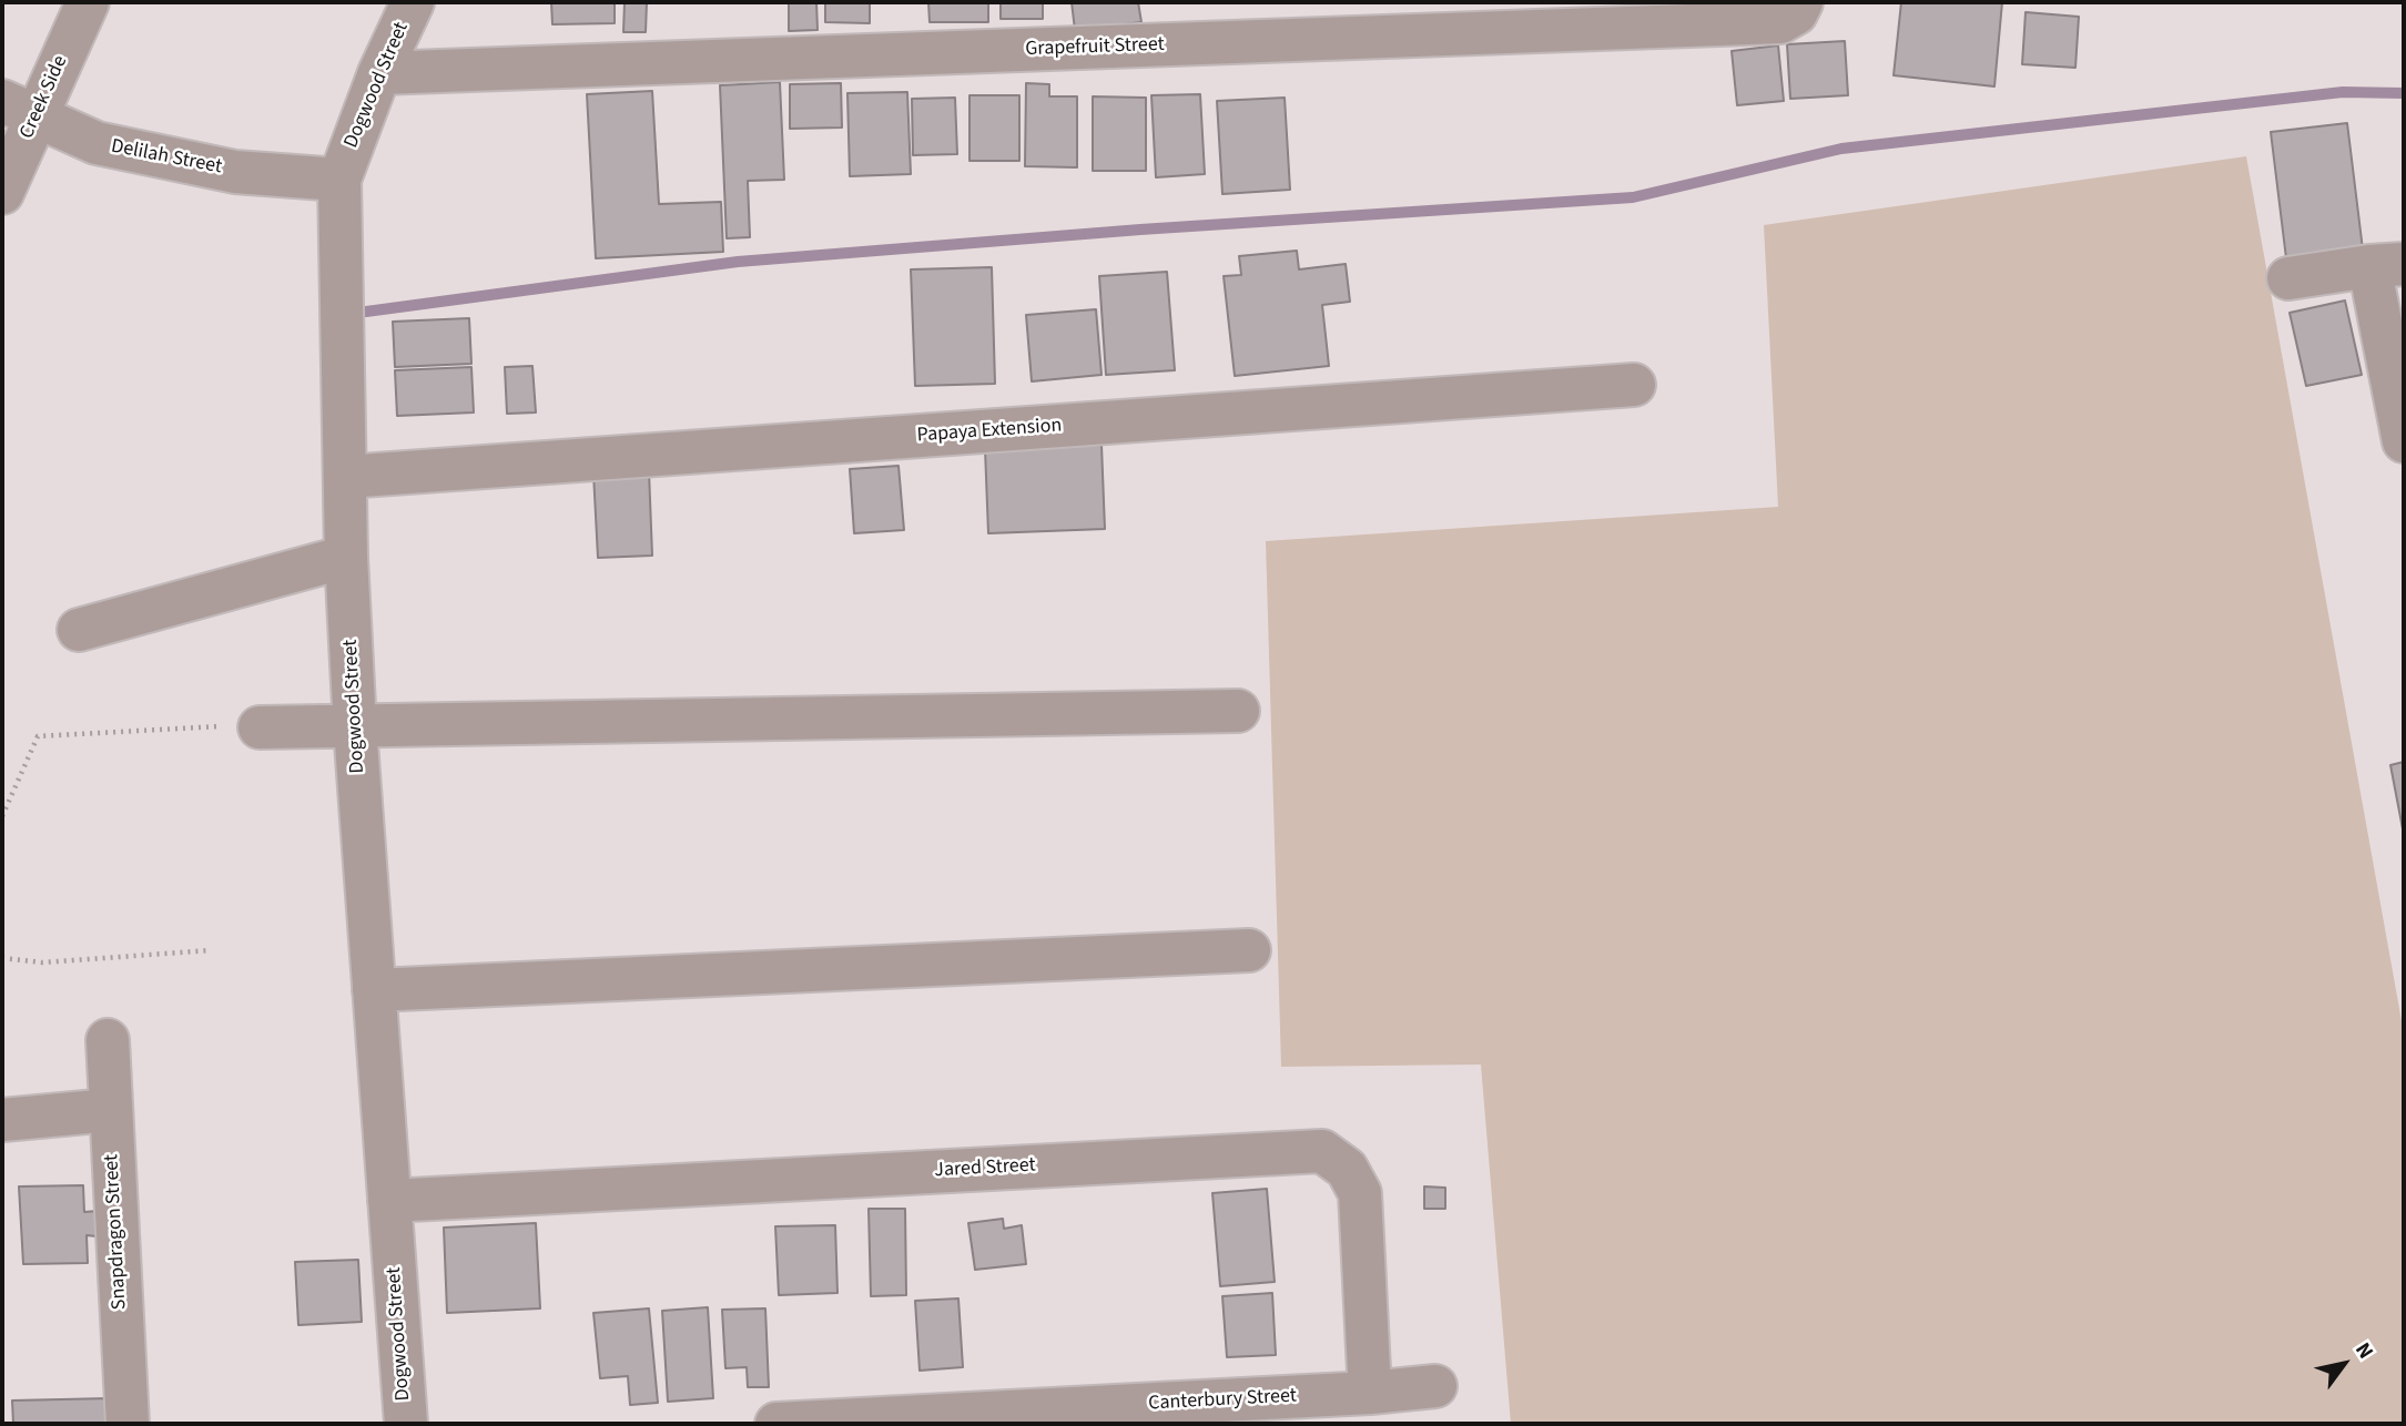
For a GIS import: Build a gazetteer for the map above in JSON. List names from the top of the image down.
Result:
{
  "streets": {
    "street": [
      "Grapefruit Street",
      "Dogwood Street",
      "Creek Side",
      "Delilah Street",
      "Papaya Extension",
      "Jared Street",
      "Snapdragon Street",
      "Canterbury Street"
    ]
  },
  "crossings": [
    ["Grapefruit Street", "Dogwood Street"],
    ["Dogwood Street", "Delilah Street"],
    ["Dogwood Street", "Papaya Extension"],
    ["Dogwood Street", "Jared Street"],
    ["Creek Side", "Delilah Street"],
    ["Jared Street", "Canterbury Street"]
  ],
  "north": "top right"
}
